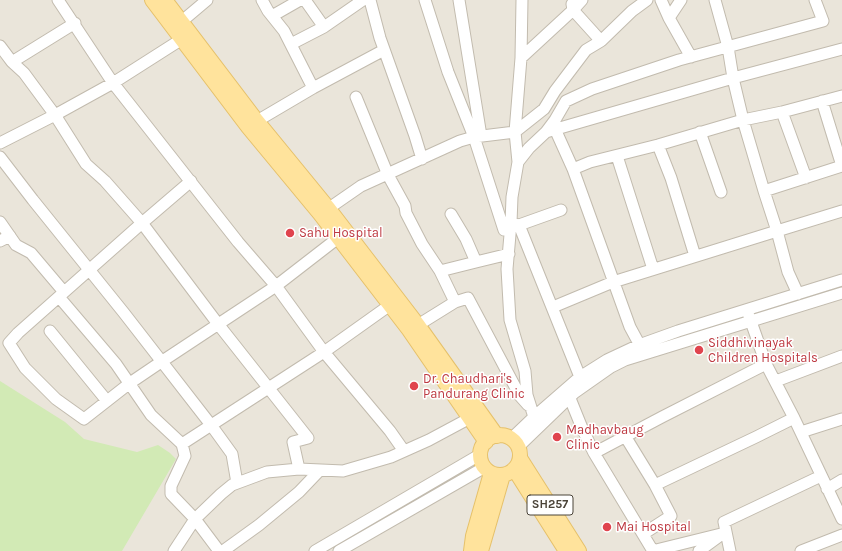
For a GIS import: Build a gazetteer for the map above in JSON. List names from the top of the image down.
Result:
{
  "streets": {
    "main road": ["SH257"]
  },
  "places": [
    "Sahu Hospital",
    "Siddhivinayak Children Hospitals",
    "Dr. Chaudhari's Pandurang Clinic",
    "Madhavbaug Clinic",
    "Mai Hospital"
  ]
}
